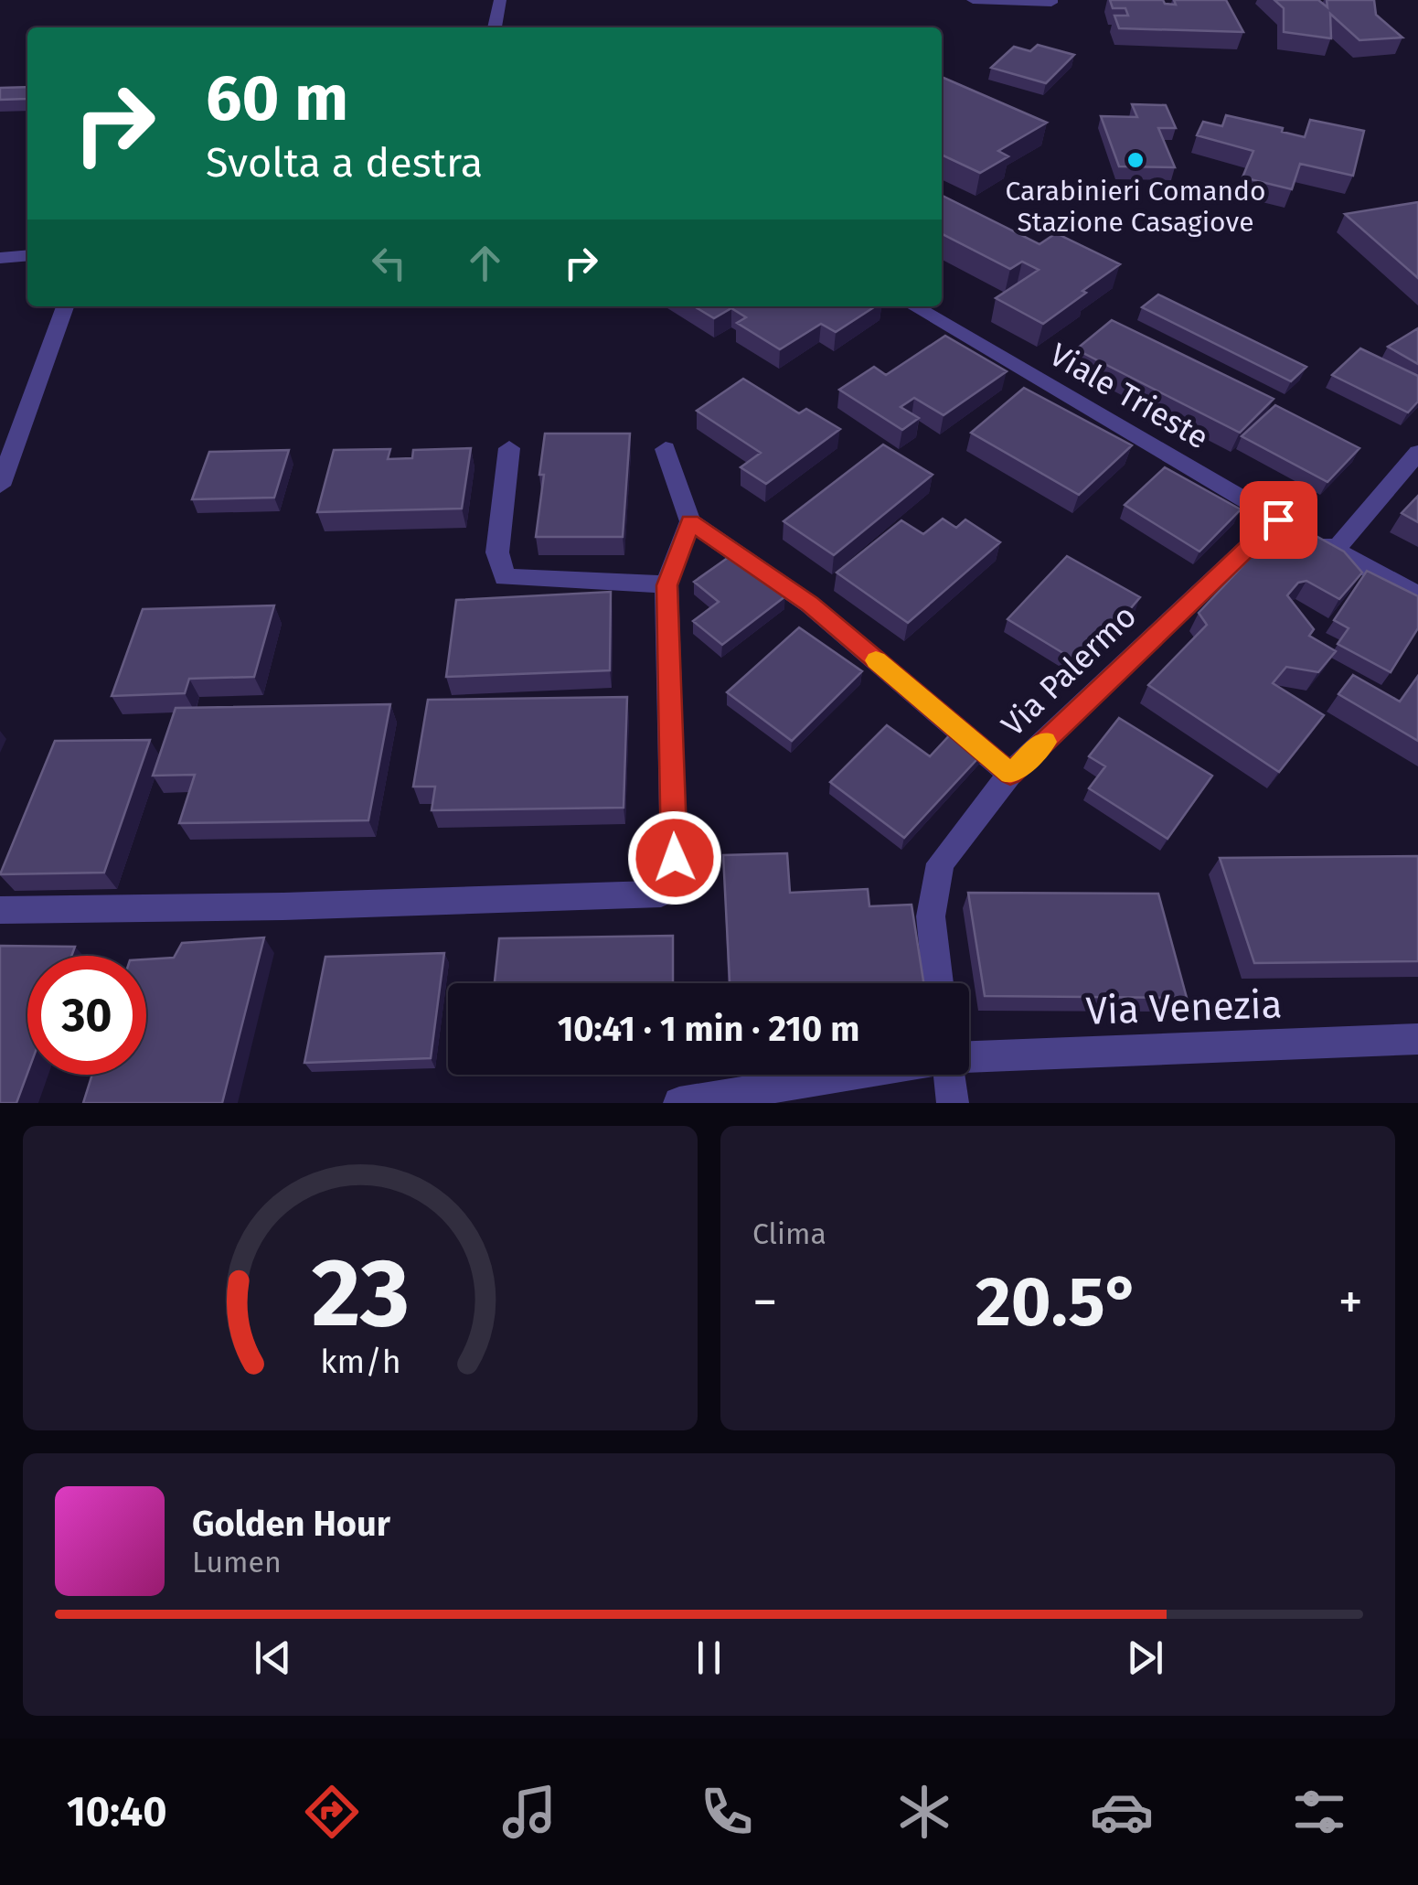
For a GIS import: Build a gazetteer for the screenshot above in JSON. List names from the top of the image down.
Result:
{
  "streets": {
    "street": ["Viale Trieste", "Via Palermo", "Via Venezia"]
  },
  "crossings": [
    ["Viale Trieste", "Via Palermo"]
  ],
  "places": ["Carabinieri Comando Stazione Casagiove"],
  "page": {
    "turn": ["60 m", "Svolta a destra"],
    "limit": "30",
    "trip": "10:41 · 1 min · 210 m",
    "tile": "Clima",
    "heat": ["−", "20.5°", "+"],
    "song": ["Golden Hour", "Lumen"],
    "tabs": "10:40",
    "gauge": ["23", "km/h"]
  }
}
